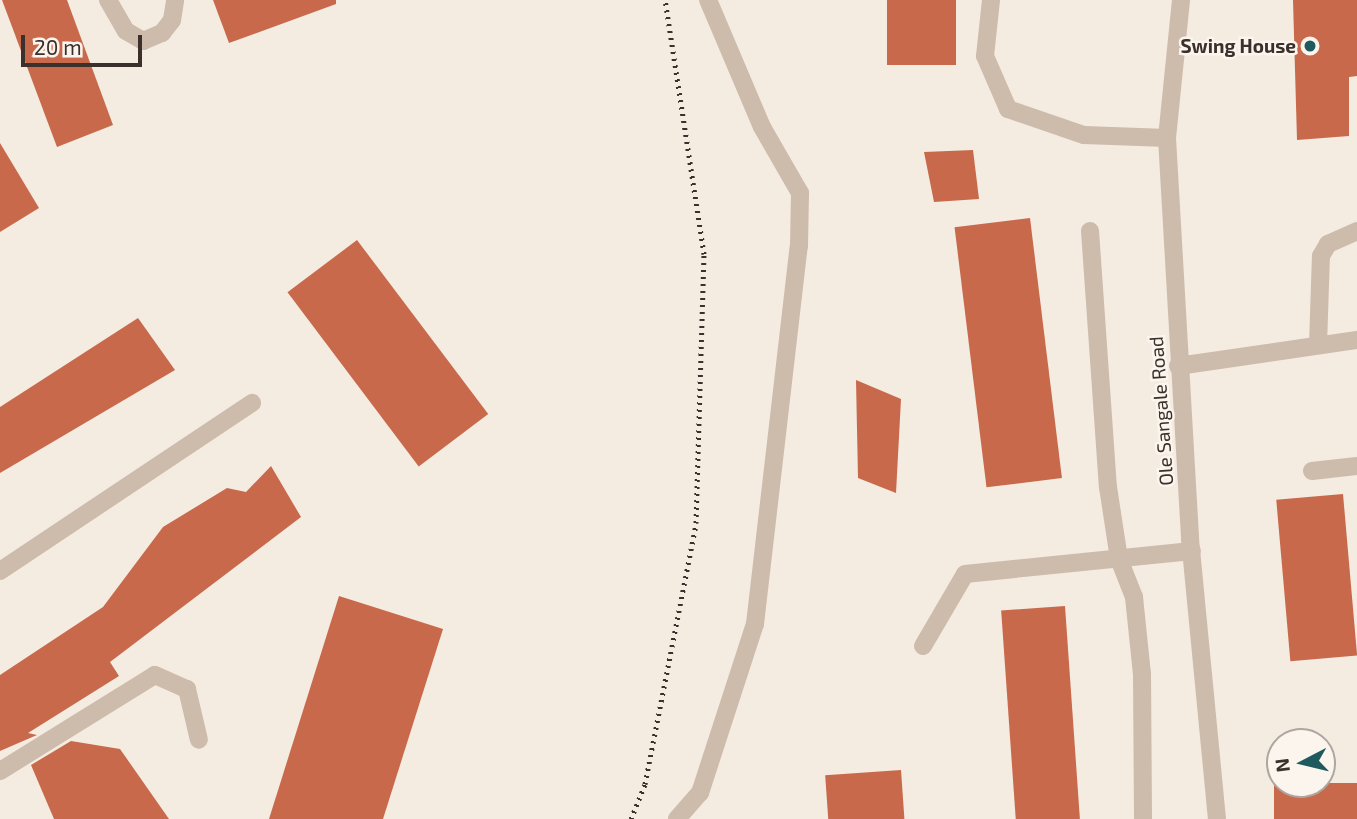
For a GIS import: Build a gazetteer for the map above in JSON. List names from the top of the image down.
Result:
{
  "streets": {
    "street": ["Ole Sangale Road"]
  },
  "places": ["Swing House"],
  "scale_bar": "20 m",
  "north": "left"
}
